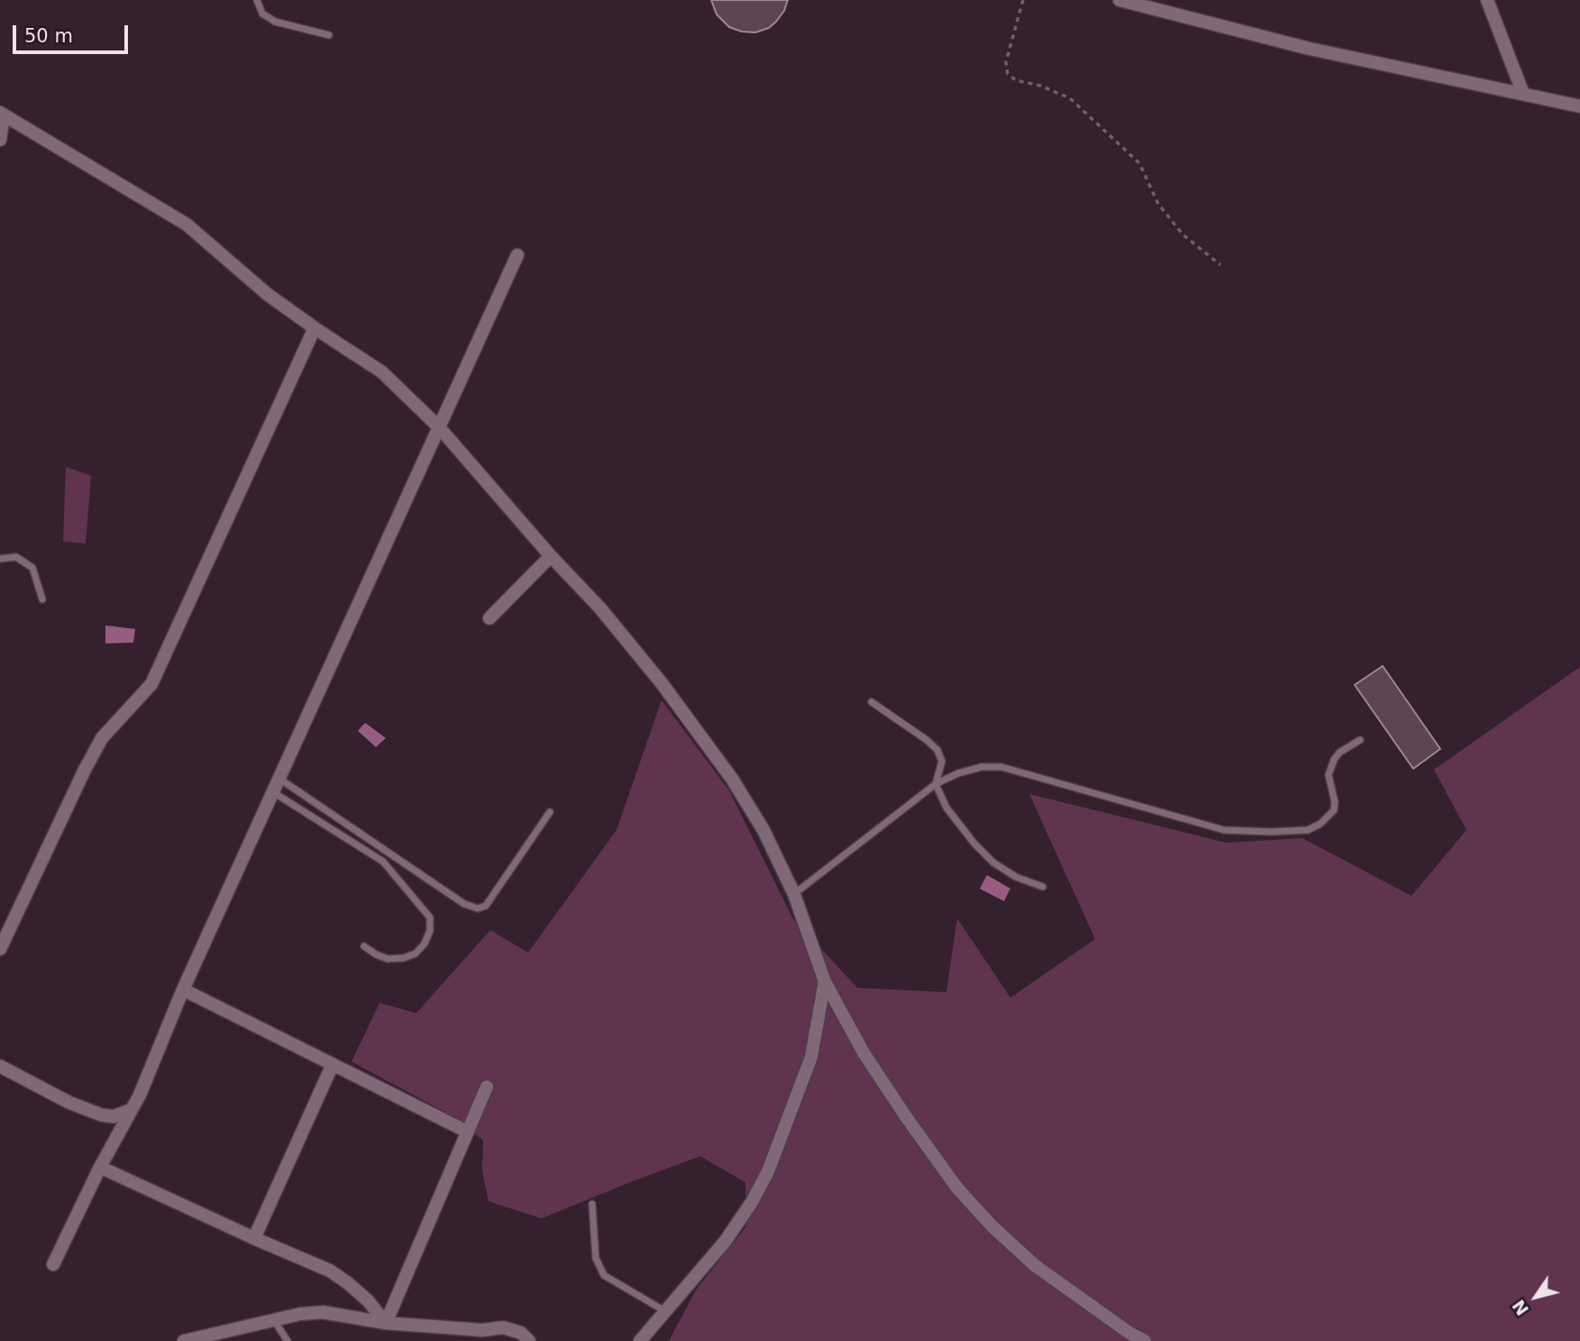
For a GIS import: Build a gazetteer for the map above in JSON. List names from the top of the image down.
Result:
{
  "scale_bar": "50 m",
  "north": "bottom left"
}
